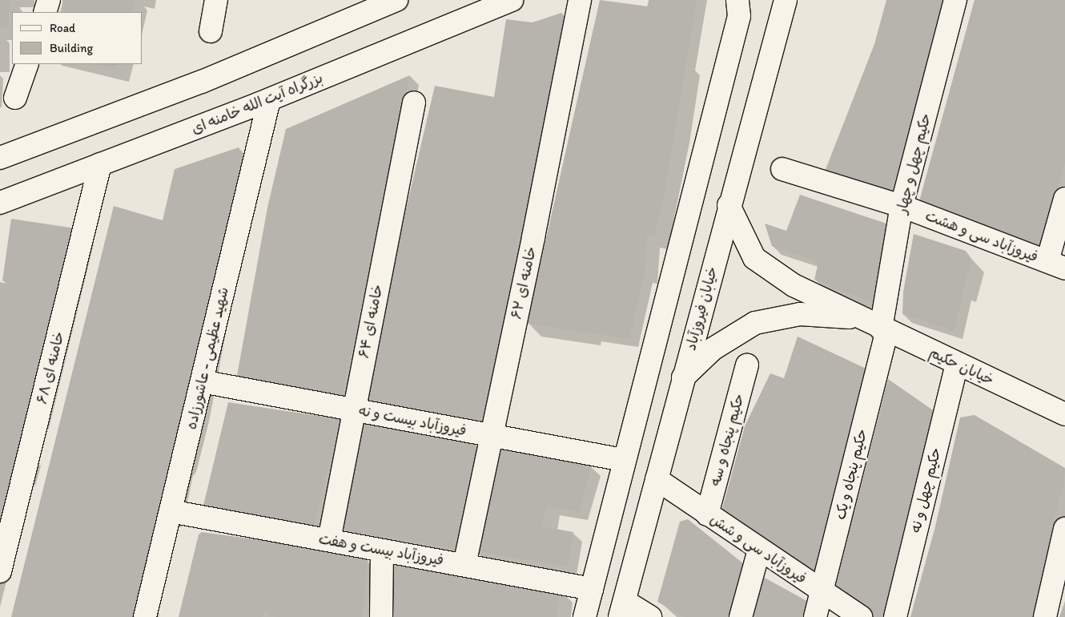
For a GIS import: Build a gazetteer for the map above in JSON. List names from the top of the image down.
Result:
{
  "streets": {
    "main road": [
      "بزرگراه آیت الله خامنه ای",
      "حکیم چهل و چهار",
      "فیروزآباد سی و هشت",
      "خامنه ای ۶۲",
      "خیابان فیروزآباد",
      "خامنه ای ۶۴",
      "شهید عظیمی - عاشورزاده",
      "خیابان حکیم",
      "خامنه ای ۶۸",
      "فیروزآباد بیست و نه",
      "حکیم پنجاه و سه",
      "حکیم پنجاه و یک",
      "حکیم چهل و نه",
      "فیروزآباد سی و شش",
      "فیروزآباد بیست و هفت"
    ]
  },
  "crossings": [
    ["بزرگراه آیت الله خامنه ای", "شهید عظیمی - عاشورزاده"],
    ["بزرگراه آیت الله خامنه ای", "خامنه ای ۶۸"],
    ["حکیم چهل و چهار", "فیروزآباد سی و هشت"],
    ["حکیم چهل و چهار", "خیابان حکیم"],
    ["حکیم چهل و چهار", "حکیم پنجاه و یک"],
    ["خامنه ای ۶۲", "فیروزآباد بیست و نه"],
    ["خامنه ای ۶۲", "فیروزآباد بیست و هفت"],
    ["خیابان فیروزآباد", "خیابان حکیم"],
    ["خیابان فیروزآباد", "فیروزآباد سی و شش"],
    ["خامنه ای ۶۴", "فیروزآباد بیست و نه"],
    ["خامنه ای ۶۴", "فیروزآباد بیست و هفت"],
    ["شهید عظیمی - عاشورزاده", "فیروزآباد بیست و نه"],
    ["شهید عظیمی - عاشورزاده", "فیروزآباد بیست و هفت"],
    ["خیابان حکیم", "حکیم پنجاه و یک"],
    ["خیابان حکیم", "حکیم چهل و نه"],
    ["حکیم پنجاه و سه", "فیروزآباد سی و شش"],
    ["حکیم پنجاه و یک", "فیروزآباد سی و شش"]
  ],
  "legend": ["Road", "Building"]
}
